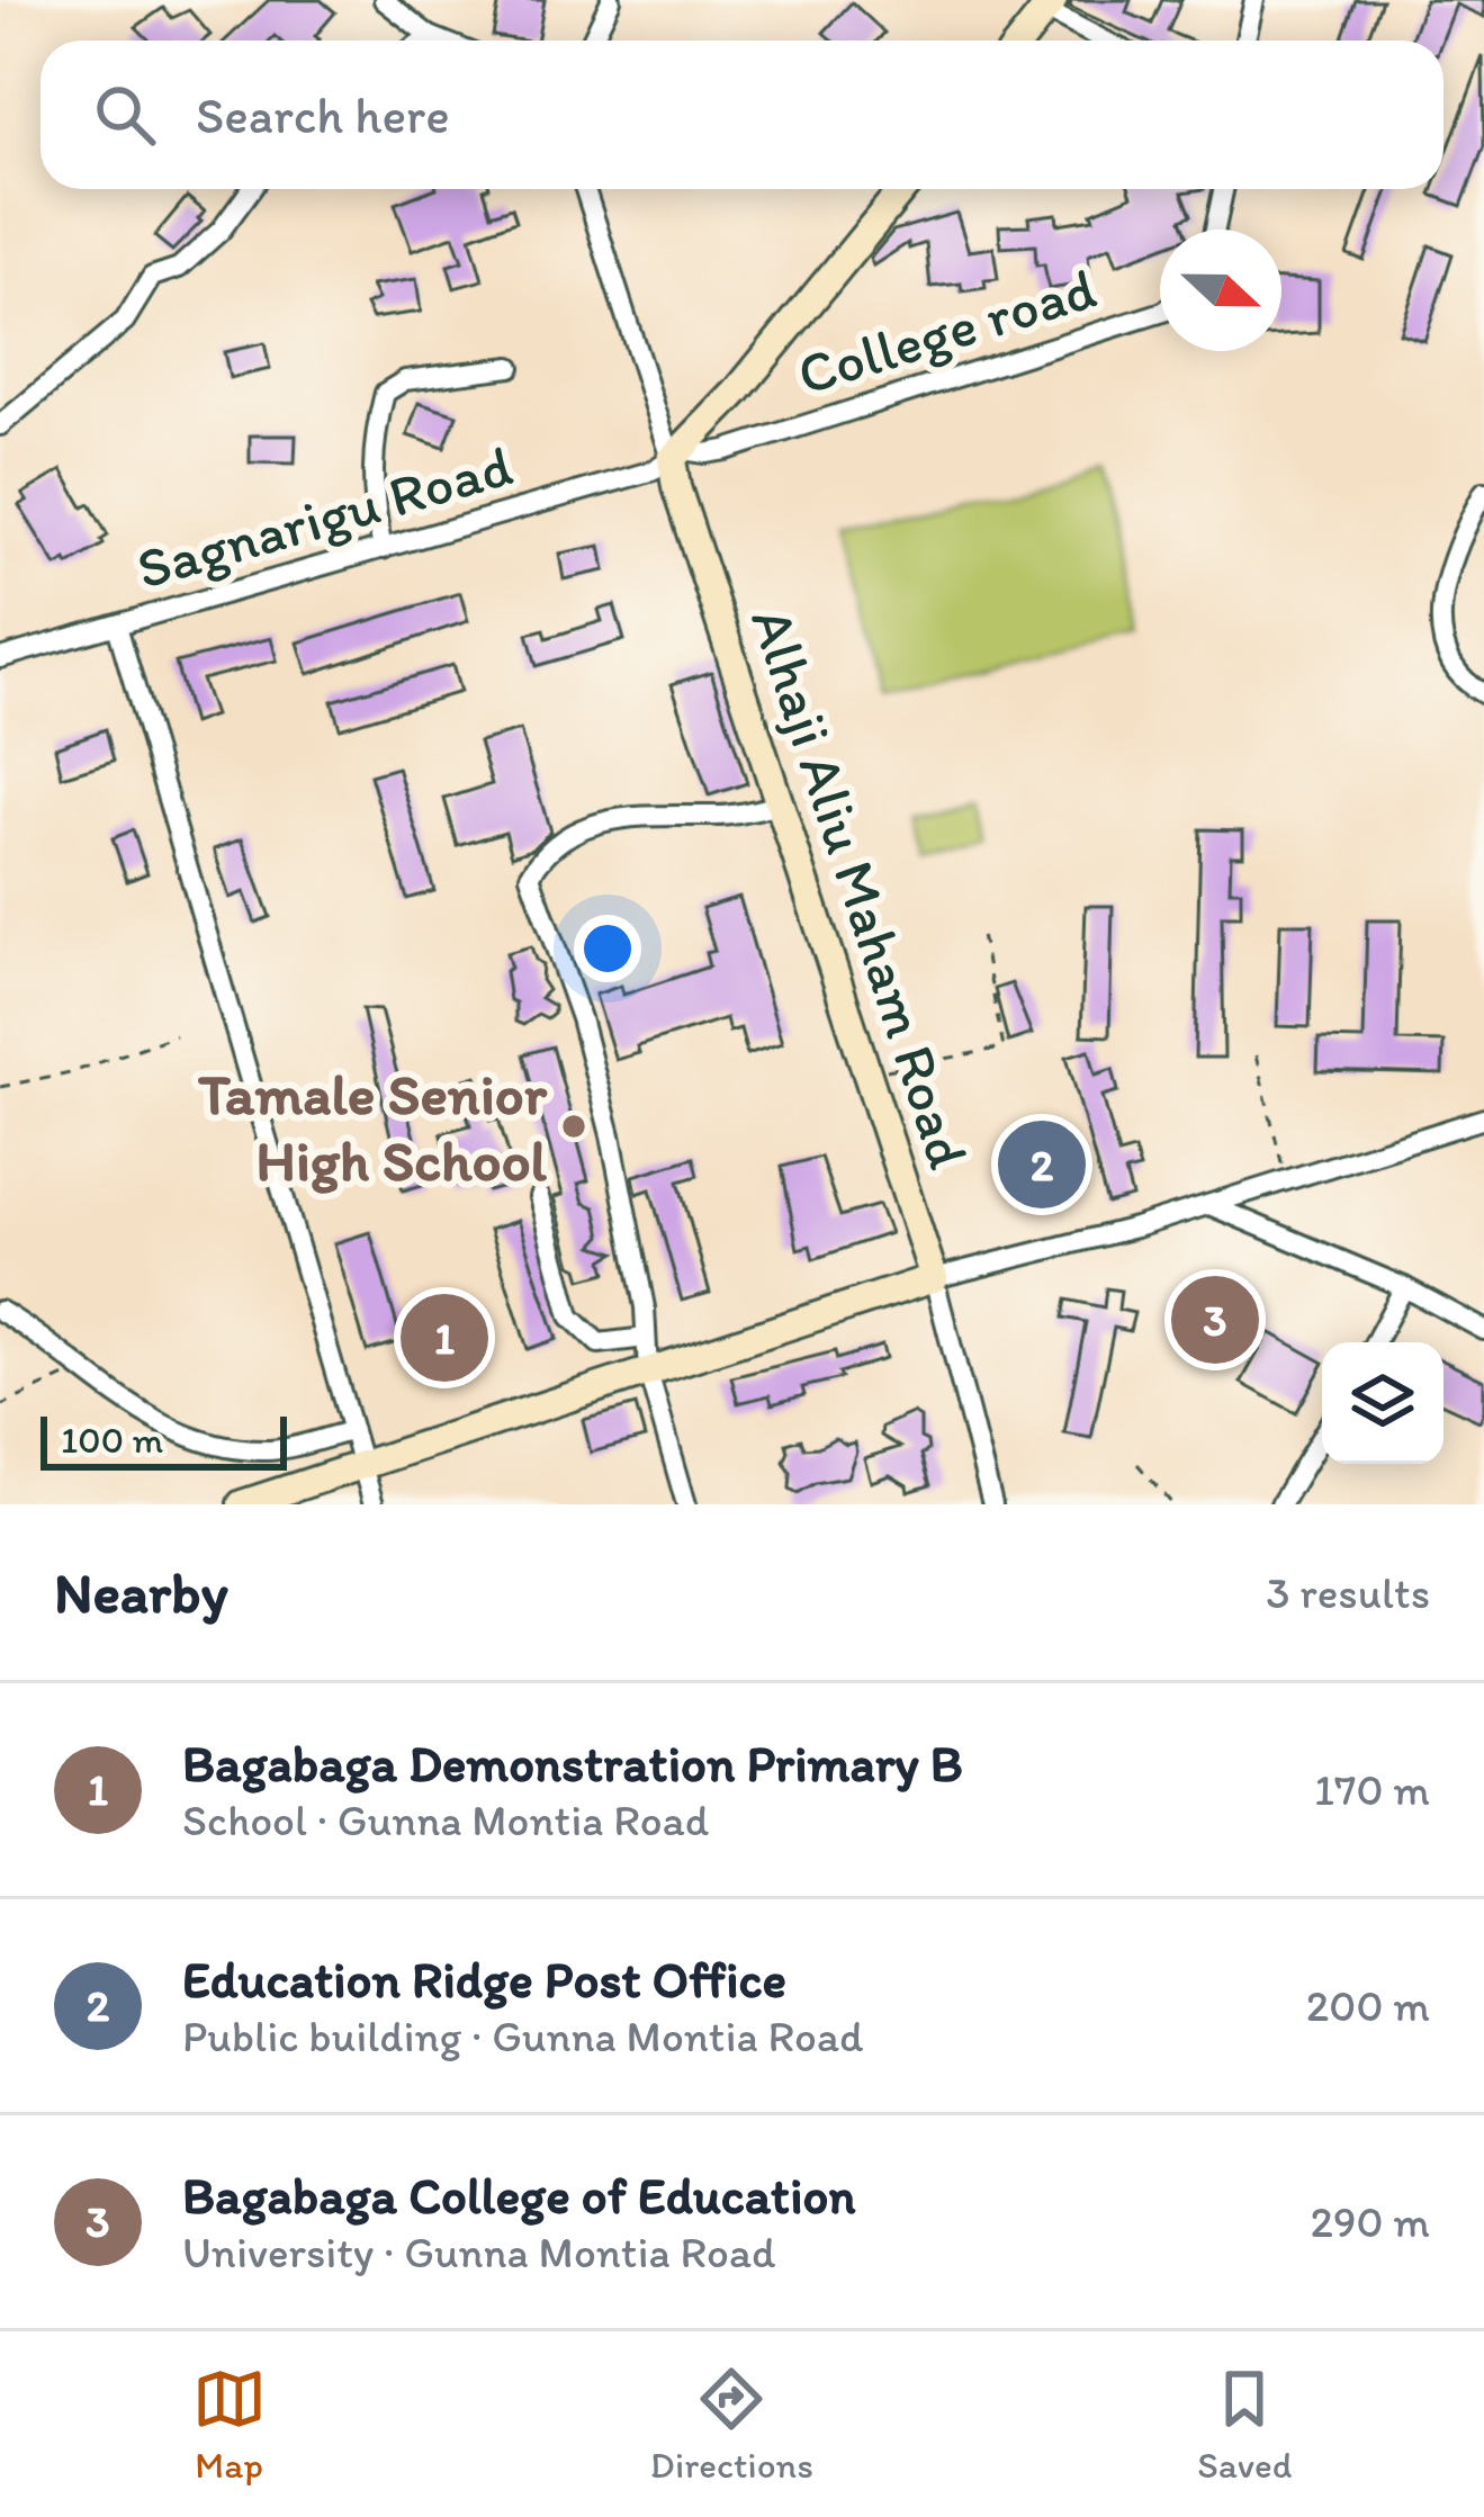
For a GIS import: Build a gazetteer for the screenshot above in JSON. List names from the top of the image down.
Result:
{
  "streets": {
    "street": ["College road", "Sagnarigu Road", "Alhaji Aliu Maham Road"]
  },
  "crossings": [
    ["College road", "Sagnarigu Road"],
    ["College road", "Alhaji Aliu Maham Road"],
    ["Sagnarigu Road", "Alhaji Aliu Maham Road"]
  ],
  "places": ["Tamale Senior High School"],
  "scale_bar": "100 m",
  "north": "right",
  "page": {
    "search": "Search here",
    "pins": ["2", "3", "1"],
    "scale": "100 m",
    "heading": ["Nearby", "3 results"],
    "list": [
      {
        "mark": "1",
        "name": "Bagabaga Demonstration Primary B",
        "note": "School · Gunna Montia Road",
        "value": "170 m"
      },
      {
        "mark": "2",
        "name": "Education Ridge Post Office",
        "note": "Public building · Gunna Montia Road",
        "value": "200 m"
      },
      {
        "mark": "3",
        "name": "Bagabaga College of Education",
        "note": "University · Gunna Montia Road",
        "value": "290 m"
      }
    ],
    "nav": ["Map", "Directions", "Saved"]
  }
}
